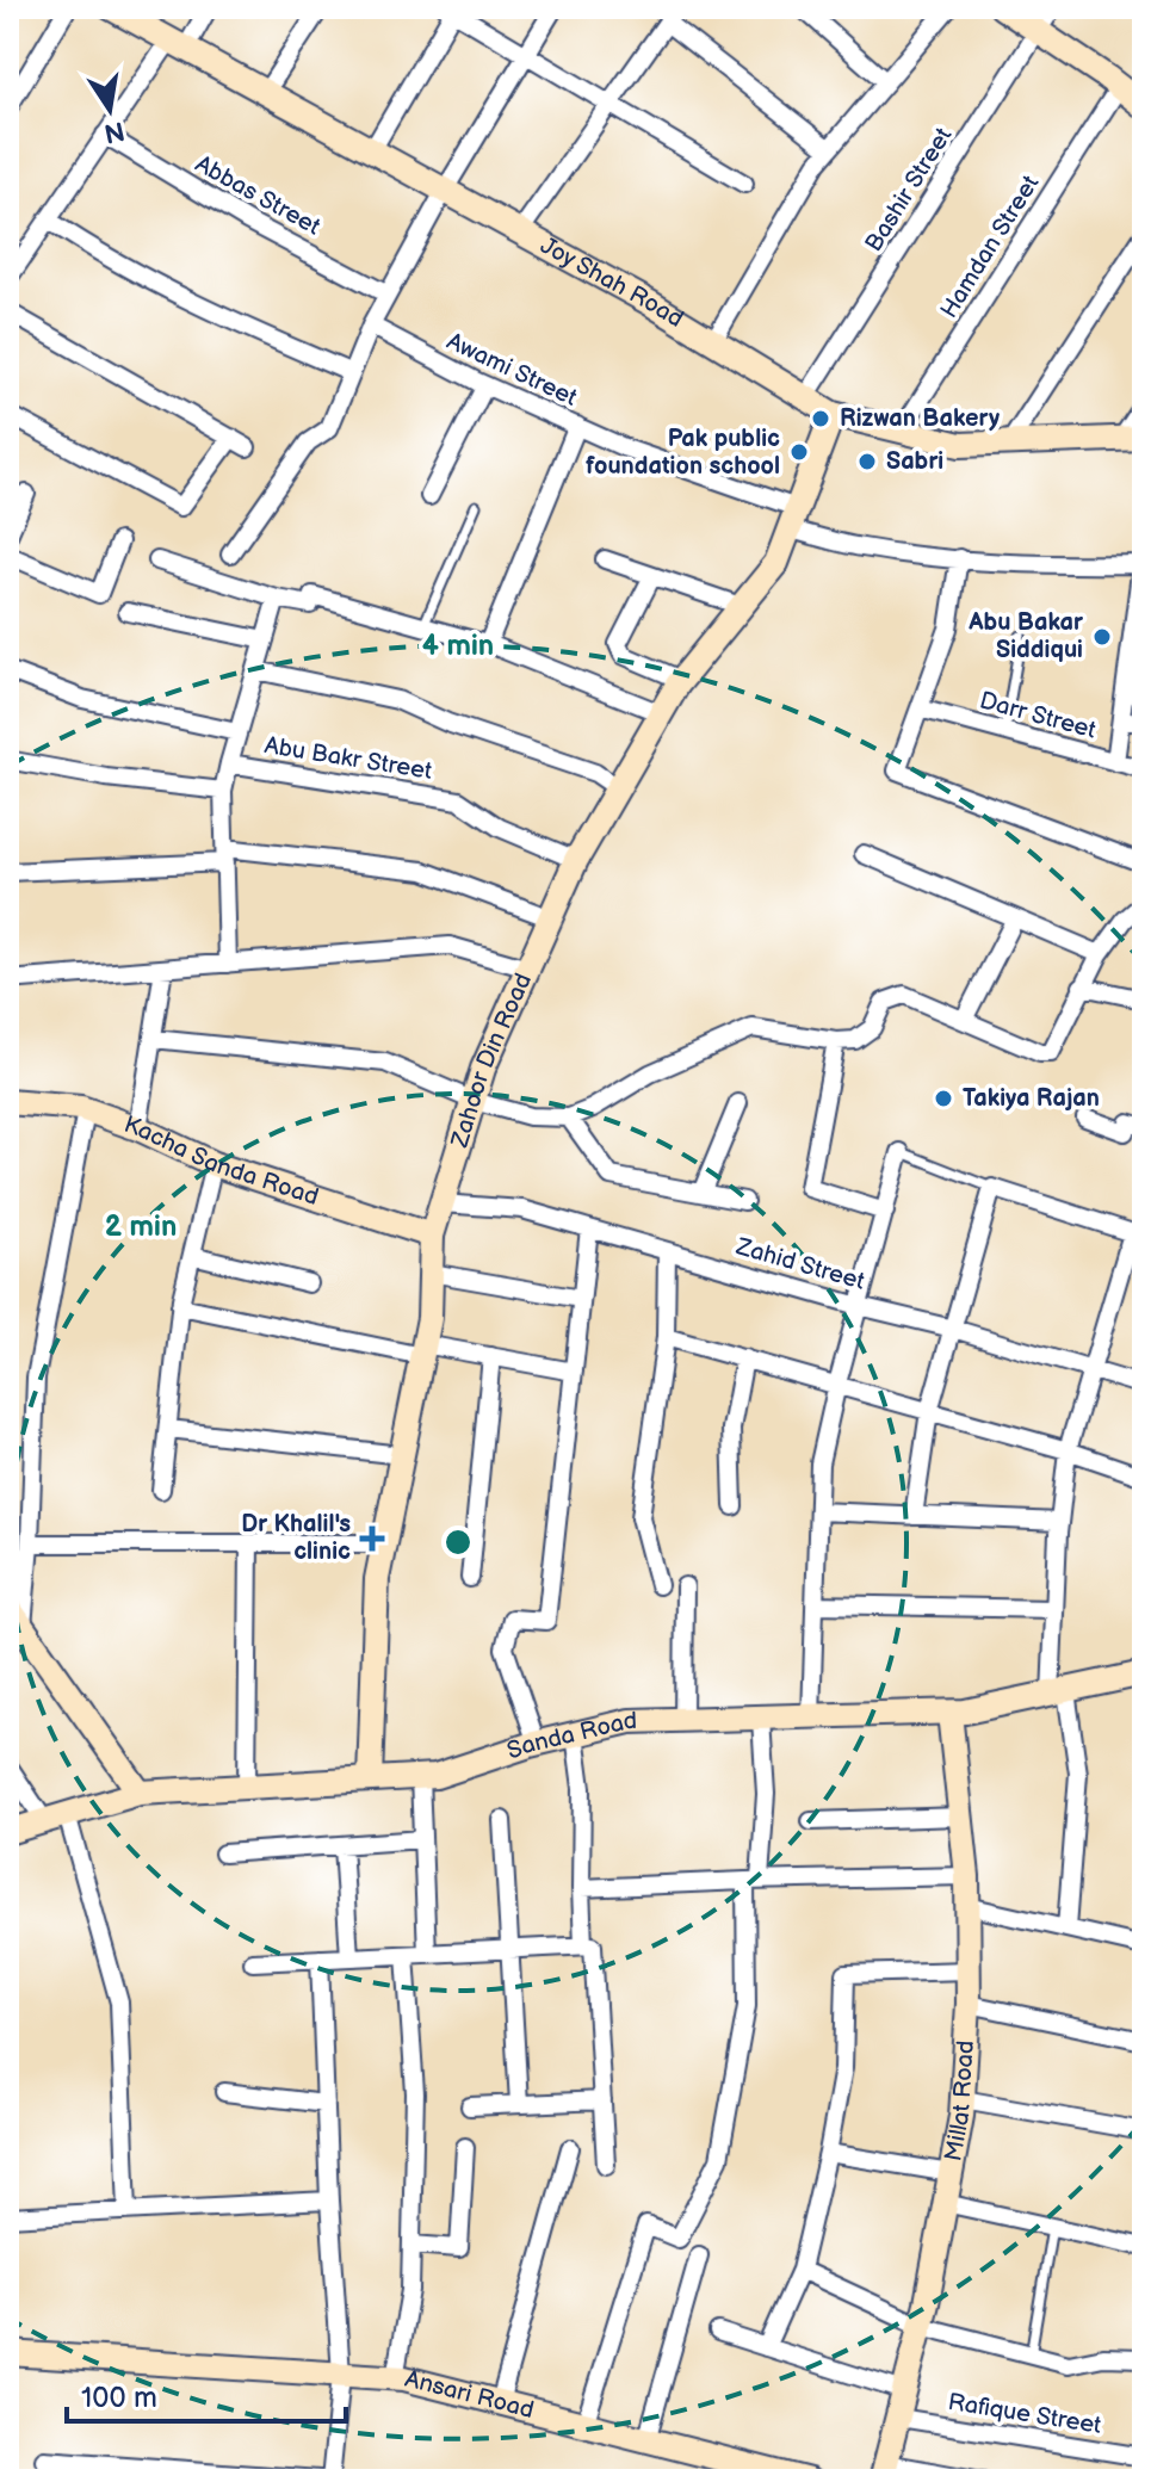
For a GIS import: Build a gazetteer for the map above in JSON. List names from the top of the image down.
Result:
{
  "streets": {
    "street": [
      "Bashir Street",
      "Abbas Street",
      "Hamdan Street",
      "Joy Shah Road",
      "Awami Street",
      "Darr Street",
      "Abu Bakr Street",
      "Zahoor Din Road",
      "Kacha Sanda Road",
      "Zahid Street",
      "Sanda Road",
      "Millat Road",
      "Ansari Road",
      "Rafique Street"
    ]
  },
  "crossings": [
    ["Bashir Street", "Joy Shah Road"],
    ["Hamdan Street", "Joy Shah Road"],
    ["Joy Shah Road", "Zahoor Din Road"],
    ["Awami Street", "Zahoor Din Road"],
    ["Abu Bakr Street", "Zahoor Din Road"],
    ["Zahoor Din Road", "Kacha Sanda Road"],
    ["Zahoor Din Road", "Zahid Street"],
    ["Zahoor Din Road", "Sanda Road"],
    ["Sanda Road", "Millat Road"],
    ["Millat Road", "Rafique Street"]
  ],
  "places": {
    "other": [
      "Rizwan Bakery",
      "Pak public foundation school",
      "Sabri",
      "Abu Bakar Siddiqui",
      "Takiya Rajan"
    ],
    "health": ["Dr Khalil's clinic"]
  },
  "scale_bar": "100 m",
  "north": "bottom",
  "rings": ["4 min", "2 min"]
}
